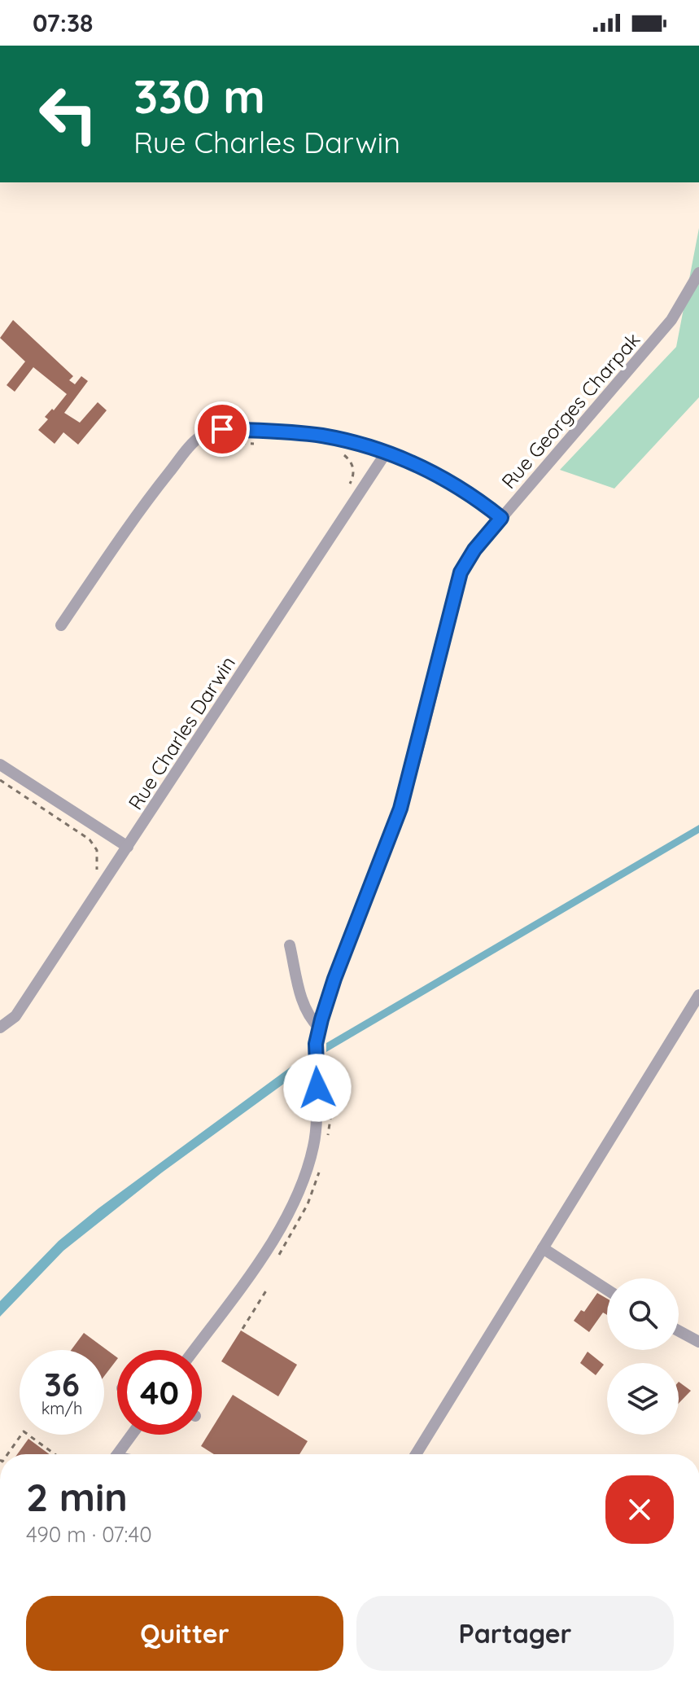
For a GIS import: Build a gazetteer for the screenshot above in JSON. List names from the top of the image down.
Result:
{
  "streets": {
    "street": ["Rue Georges Charpak", "Rue Charles Darwin"]
  },
  "page": {
    "status": "07:38",
    "turn": ["330 m", "Rue Charles Darwin"],
    "speed": "36 km/h",
    "limit": "40",
    "heading": ["2 min", "490 m · 07:40"],
    "buttons": ["Quitter", "Partager"]
  }
}
